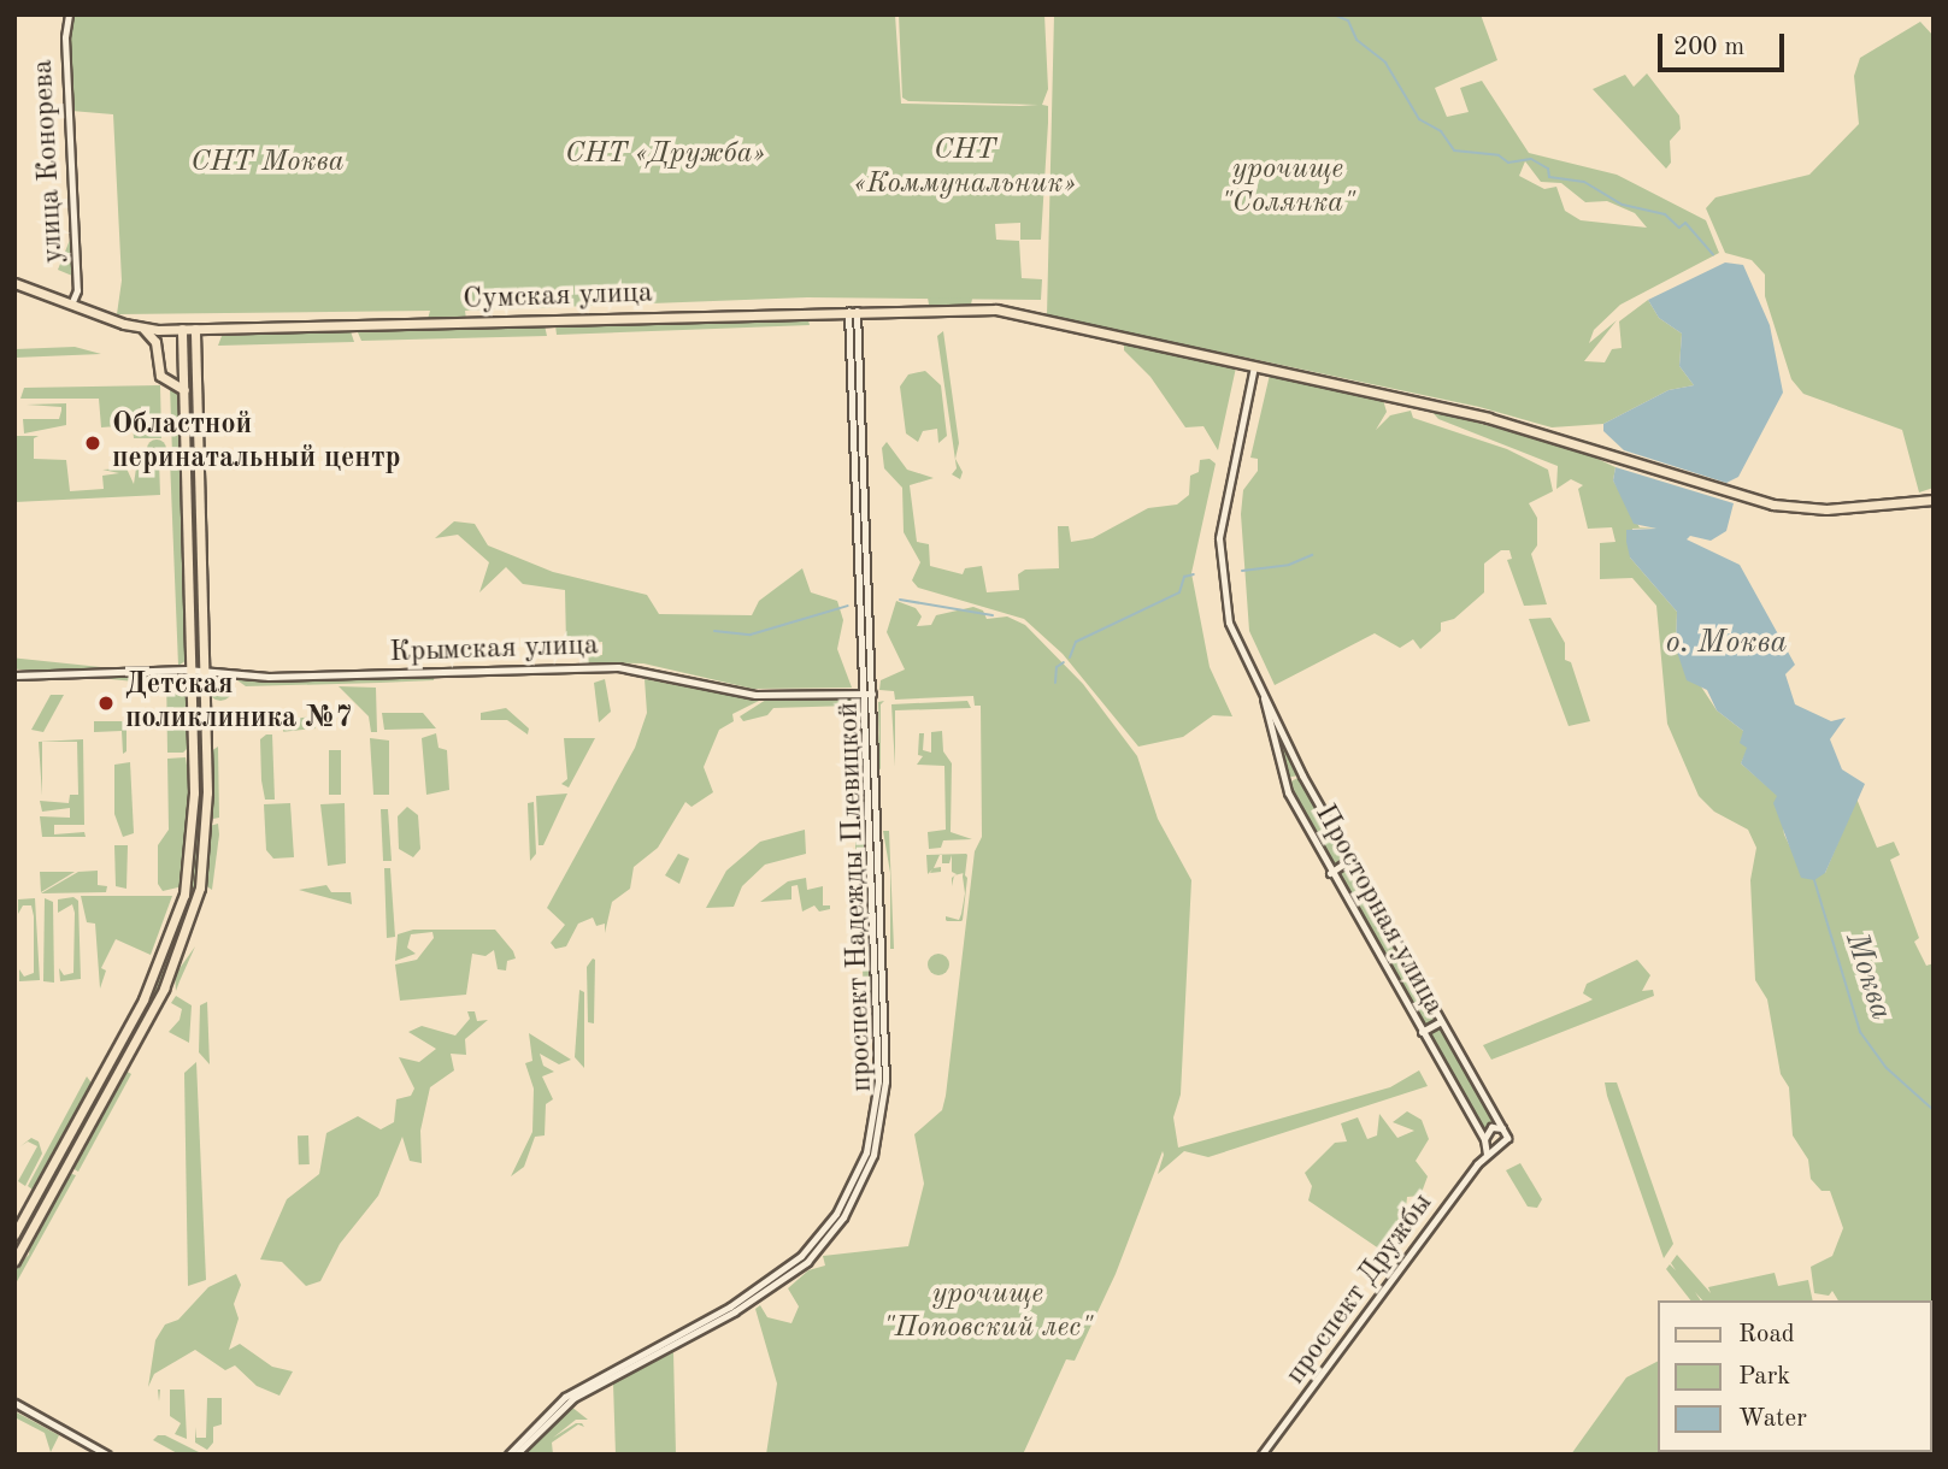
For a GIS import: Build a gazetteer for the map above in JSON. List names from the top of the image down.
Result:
{
  "streets": {
    "main road": [
      "улица Конорева",
      "Сумская улица",
      "Крымская улица",
      "проспект Надежды Плевицкой",
      "Просторная улица",
      "проспект Дружбы"
    ]
  },
  "crossings": [
    ["улица Конорева", "Сумская улица"],
    ["Сумская улица", "проспект Надежды Плевицкой"],
    ["Сумская улица", "Просторная улица"],
    ["Крымская улица", "проспект Надежды Плевицкой"],
    ["Просторная улица", "проспект Дружбы"]
  ],
  "water": ["о. Моква", "Моква"],
  "parks": [
    "СНТ «Коммунальник»",
    "СНТ «Дружба»",
    "СНТ Моква",
    "урочище \"Солянка\"",
    "урочище \"Поповский лес\""
  ],
  "places": ["Областной перинатальный центр", "Детская поликлиника №7"],
  "legend": ["Road", "Park", "Water"],
  "scale_bar": "200 m"
}
